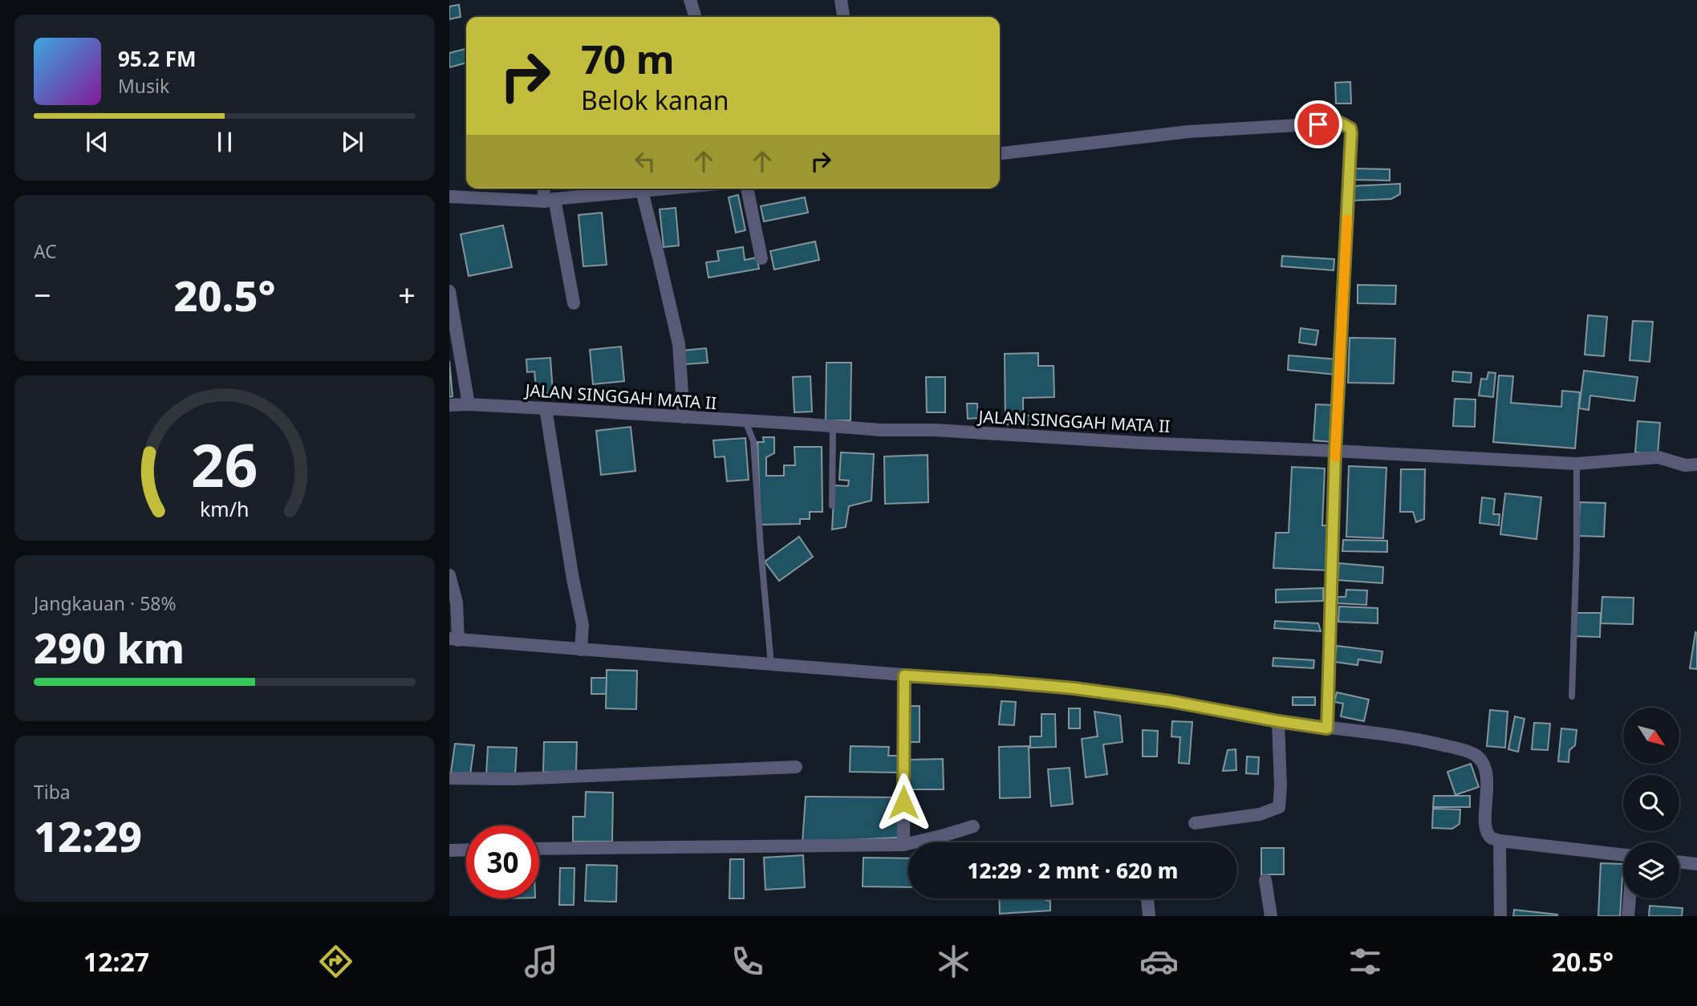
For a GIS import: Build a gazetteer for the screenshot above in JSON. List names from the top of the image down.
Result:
{
  "streets": {
    "street": ["JALAN SINGGAH MATA II"]
  },
  "north": "bottom right",
  "page": {
    "turn": ["70 m", "Belok kanan"],
    "song": ["95.2 FM", "Musik"],
    "tile": [
      "AC",
      ["Jangkauan · 58%", "290 km"],
      ["Tiba", "12:29"]
    ],
    "heat": ["−", "20.5°", "+"],
    "limit": "30",
    "trip": "12:29 · 2 mnt · 620 m",
    "tabs": ["12:27", "20.5°"],
    "gauge": ["26", "km/h"]
  }
}
